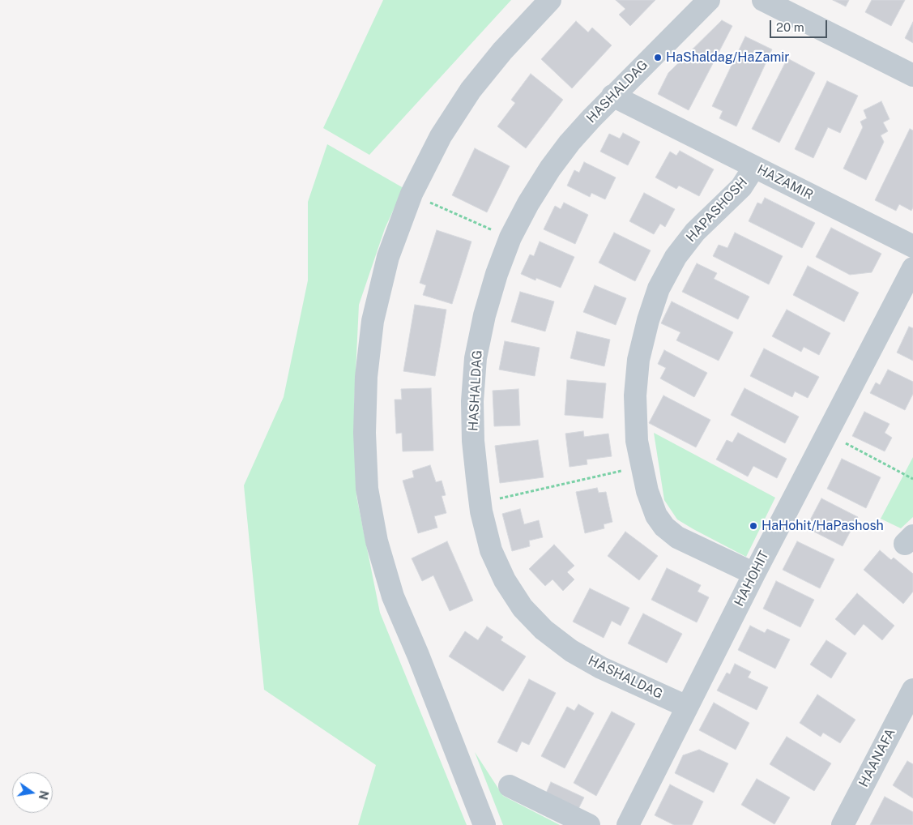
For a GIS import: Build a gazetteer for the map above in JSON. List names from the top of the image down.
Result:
{
  "streets": {
    "street": [
      "HASHALDAG",
      "HAZAMIR",
      "HAPASHOSH",
      "HAHOHIT",
      "HAANAFA"
    ]
  },
  "crossings": [
    ["HASHALDAG", "HAZAMIR"],
    ["HASHALDAG", "HAHOHIT"],
    ["HAZAMIR", "HAPASHOSH"],
    ["HAPASHOSH", "HAHOHIT"]
  ],
  "places": ["HaShaldag/HaZamir", "HaHohit/HaPashosh"],
  "scale_bar": "20 m",
  "north": "right"
}
